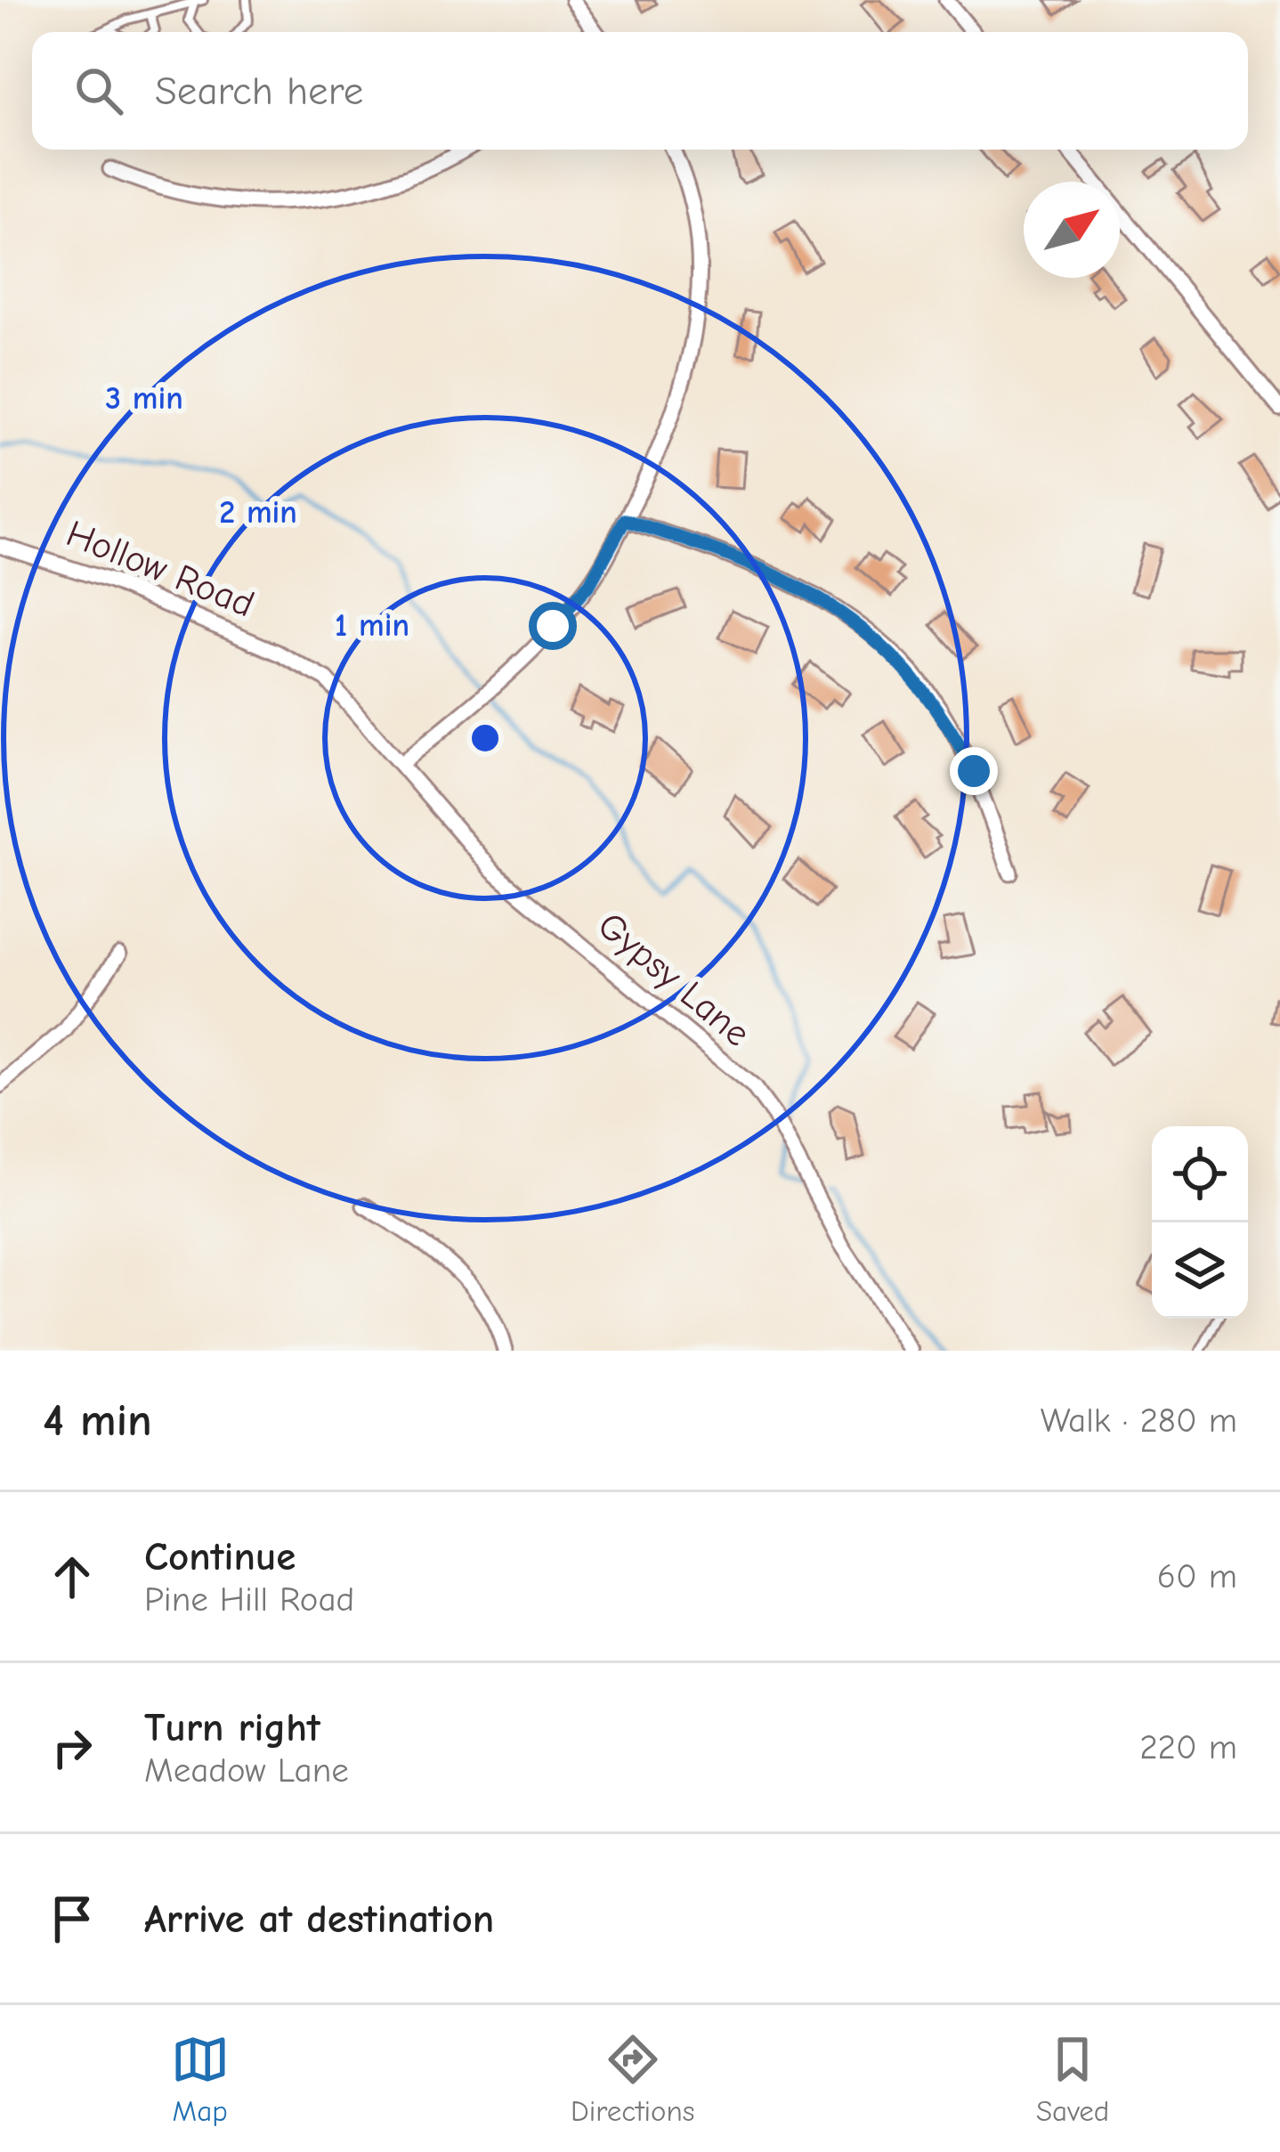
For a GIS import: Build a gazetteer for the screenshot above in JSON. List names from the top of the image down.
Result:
{
  "streets": {
    "street": ["Hollow Road", "Gypsy Lane"]
  },
  "crossings": [
    ["Hollow Road", "Gypsy Lane"]
  ],
  "north": "top right",
  "page": {
    "search": "Search here",
    "heading": ["4 min", "Walk · 280 m"],
    "list": [
      ["Continue", "Pine Hill Road", "60 m"],
      ["Turn right", "Meadow Lane", "220 m"],
      "Arrive at destination"
    ],
    "nav": ["Map", "Directions", "Saved"]
  },
  "rings": ["3 min", "2 min", "1 min"]
}
